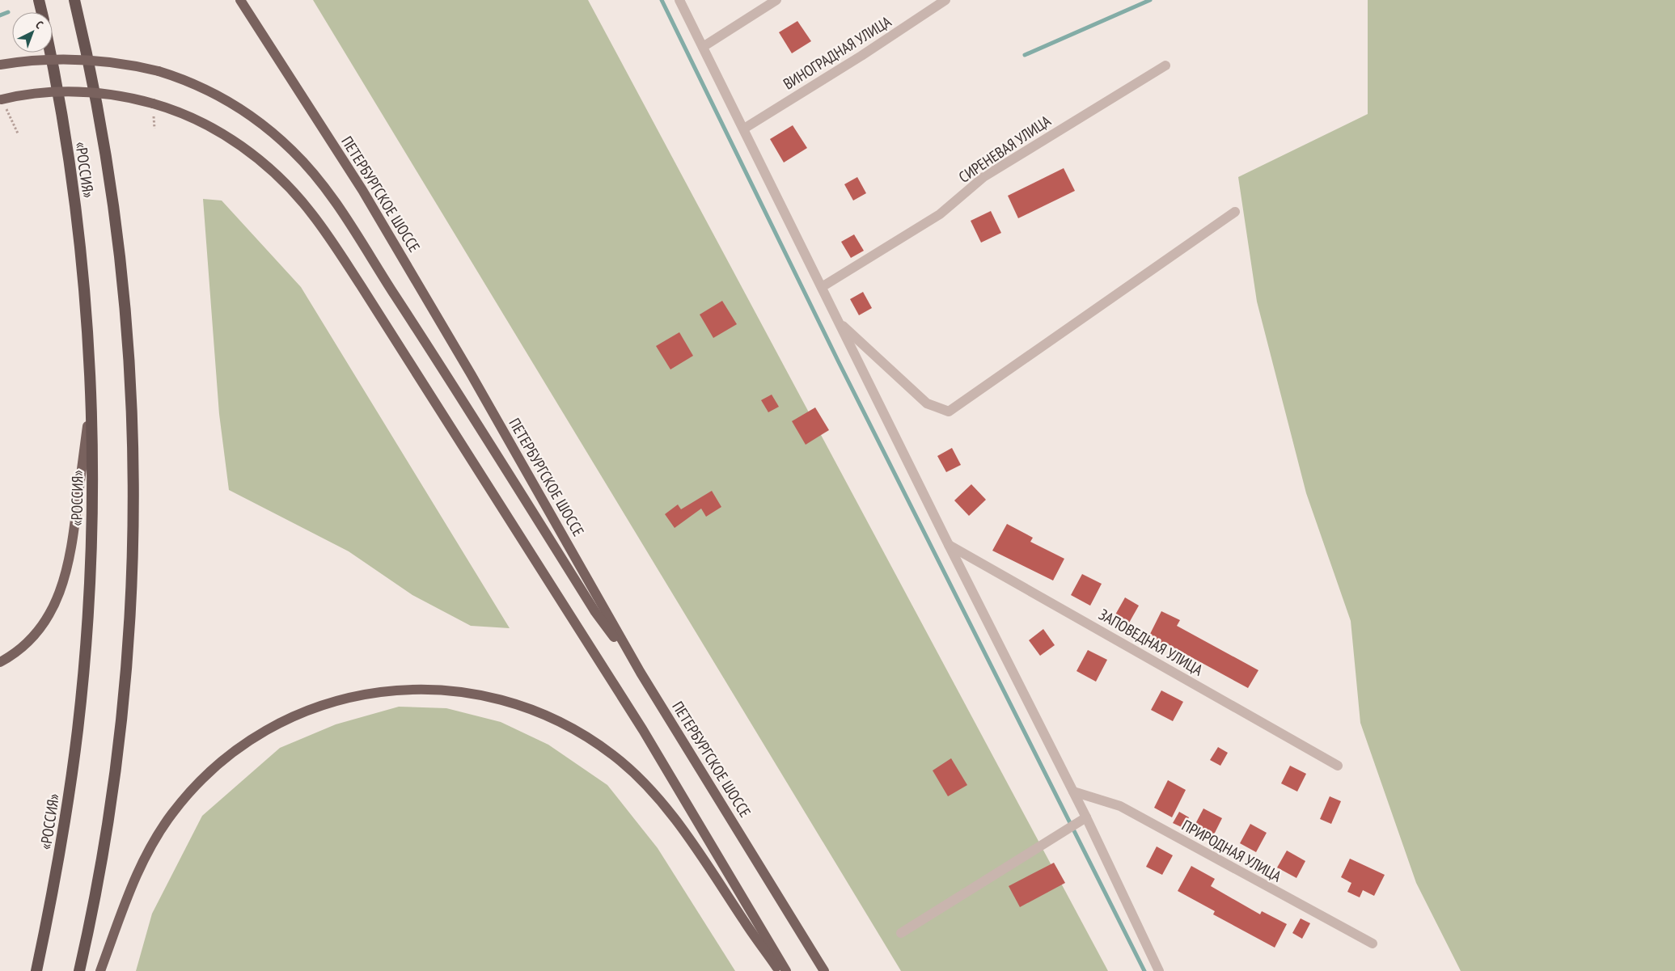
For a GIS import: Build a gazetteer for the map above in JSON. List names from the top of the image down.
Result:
{
  "streets": {
    "highway": ["«РОССИЯ»"],
    "main road": ["ПЕТЕРБУРГСКОЕ ШОССЕ"],
    "street": [
      "ВИНОГРАДНАЯ УЛИЦА",
      "СИРЕНЕВАЯ УЛИЦА",
      "ЗАПОВЕДНАЯ УЛИЦА",
      "ПРИРОДНАЯ УЛИЦА"
    ]
  },
  "north": "top right"
}
